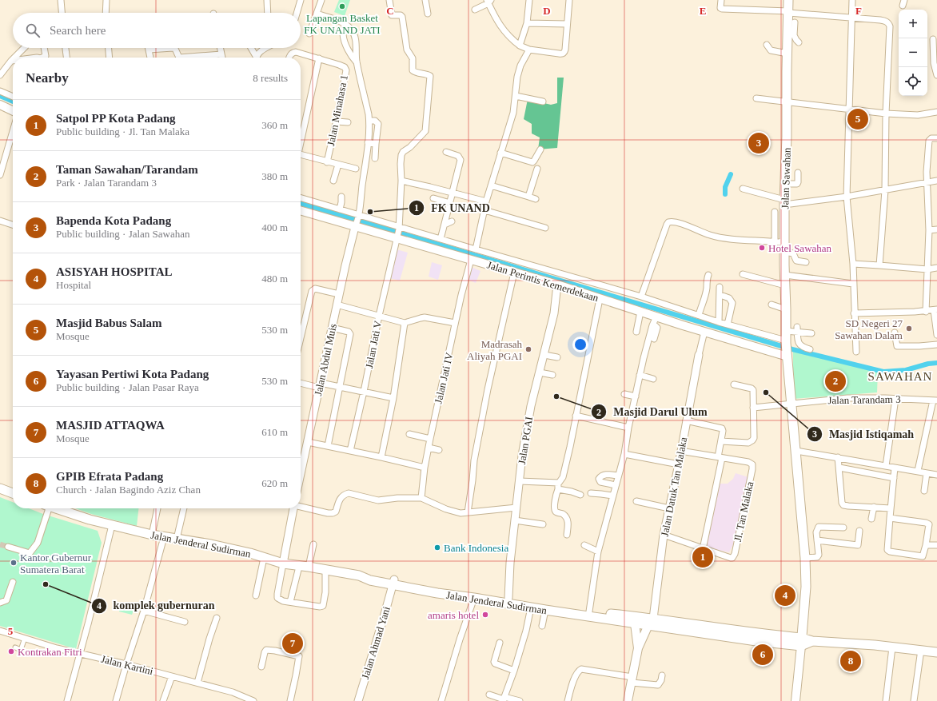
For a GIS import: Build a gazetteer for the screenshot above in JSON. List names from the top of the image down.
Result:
{
  "streets": {
    "main road": ["Jalan Sawahan", "Jalan Perintis Kemerdekaan", "Jalan Jenderal Sudirman"],
    "street": [
      "Jalan Minahasa 1",
      "Jalan Jati V",
      "Jalan Abdul Muis",
      "Jalan Jati IV",
      "Jalan Tarandam 3",
      "Jalan PGAI",
      "Jalan Datuk Tan Malaka",
      "Jl. Tan Malaka",
      "Jalan Ahmad Yani",
      "Jalan Kartini"
    ]
  },
  "crossings": [
    ["Jalan Sawahan", "Jalan Perintis Kemerdekaan"],
    ["Jalan Sawahan", "Jalan Tarandam 3"],
    ["Jalan Perintis Kemerdekaan", "Jalan Jati V"],
    ["Jalan Perintis Kemerdekaan", "Jalan Abdul Muis"],
    ["Jalan Perintis Kemerdekaan", "Jalan Jati IV"],
    ["Jalan Perintis Kemerdekaan", "Jalan PGAI"],
    ["Jalan Datuk Tan Malaka", "Jl. Tan Malaka"],
    ["Jalan Datuk Tan Malaka", "Jalan Jenderal Sudirman"],
    ["Jalan Jenderal Sudirman", "Jalan Ahmad Yani"]
  ],
  "districts": ["SAWAHAN"],
  "places": [
    "Lapangan Basket FK UNAND JATI",
    "FK UNAND",
    "Hotel Sawahan",
    "SD Negeri 27 Sawahan Dalam",
    "Madrasah Aliyah PGAI",
    "Masjid Istiqamah",
    "Masjid Darul Ulum",
    "Bank Indonesia",
    "Kantor Gubernur Sumatera Barat",
    "komplek gubernuran",
    "amaris hotel",
    "Kontrakan Fitri"
  ],
  "page": {
    "map_buttons": ["+", "−"],
    "search": "Search here",
    "heading": ["Nearby", "8 results"],
    "list": [
      {
        "mark": "1",
        "name": "Satpol PP Kota Padang",
        "note": "Public building · Jl. Tan Malaka",
        "value": "360 m"
      },
      {
        "mark": "2",
        "name": "Taman Sawahan/Tarandam",
        "note": "Park · Jalan Tarandam 3",
        "value": "380 m"
      },
      {
        "mark": "3",
        "name": "Bapenda Kota Padang",
        "note": "Public building · Jalan Sawahan",
        "value": "400 m"
      },
      {
        "mark": "4",
        "name": "ASISYAH HOSPITAL",
        "note": "Hospital",
        "value": "480 m"
      },
      {
        "mark": "5",
        "name": "Masjid Babus Salam",
        "note": "Mosque",
        "value": "530 m"
      },
      {
        "mark": "6",
        "name": "Yayasan Pertiwi Kota Padang",
        "note": "Public building · Jalan Pasar Raya",
        "value": "530 m"
      },
      {
        "mark": "7",
        "name": "MASJID ATTAQWA",
        "note": "Mosque",
        "value": "610 m"
      },
      {
        "mark": "8",
        "name": "GPIB Efrata Padang",
        "note": "Church · Jalan Bagindo Aziz Chan",
        "value": "620 m"
      }
    ],
    "pins": [
      "5",
      "3",
      "2",
      "1",
      "4",
      "7",
      "6",
      "8"
    ]
  },
  "grid": {
    "columns": [
      "C",
      "D",
      "E",
      "F"
    ],
    "rows": ["5"]
  }
}
